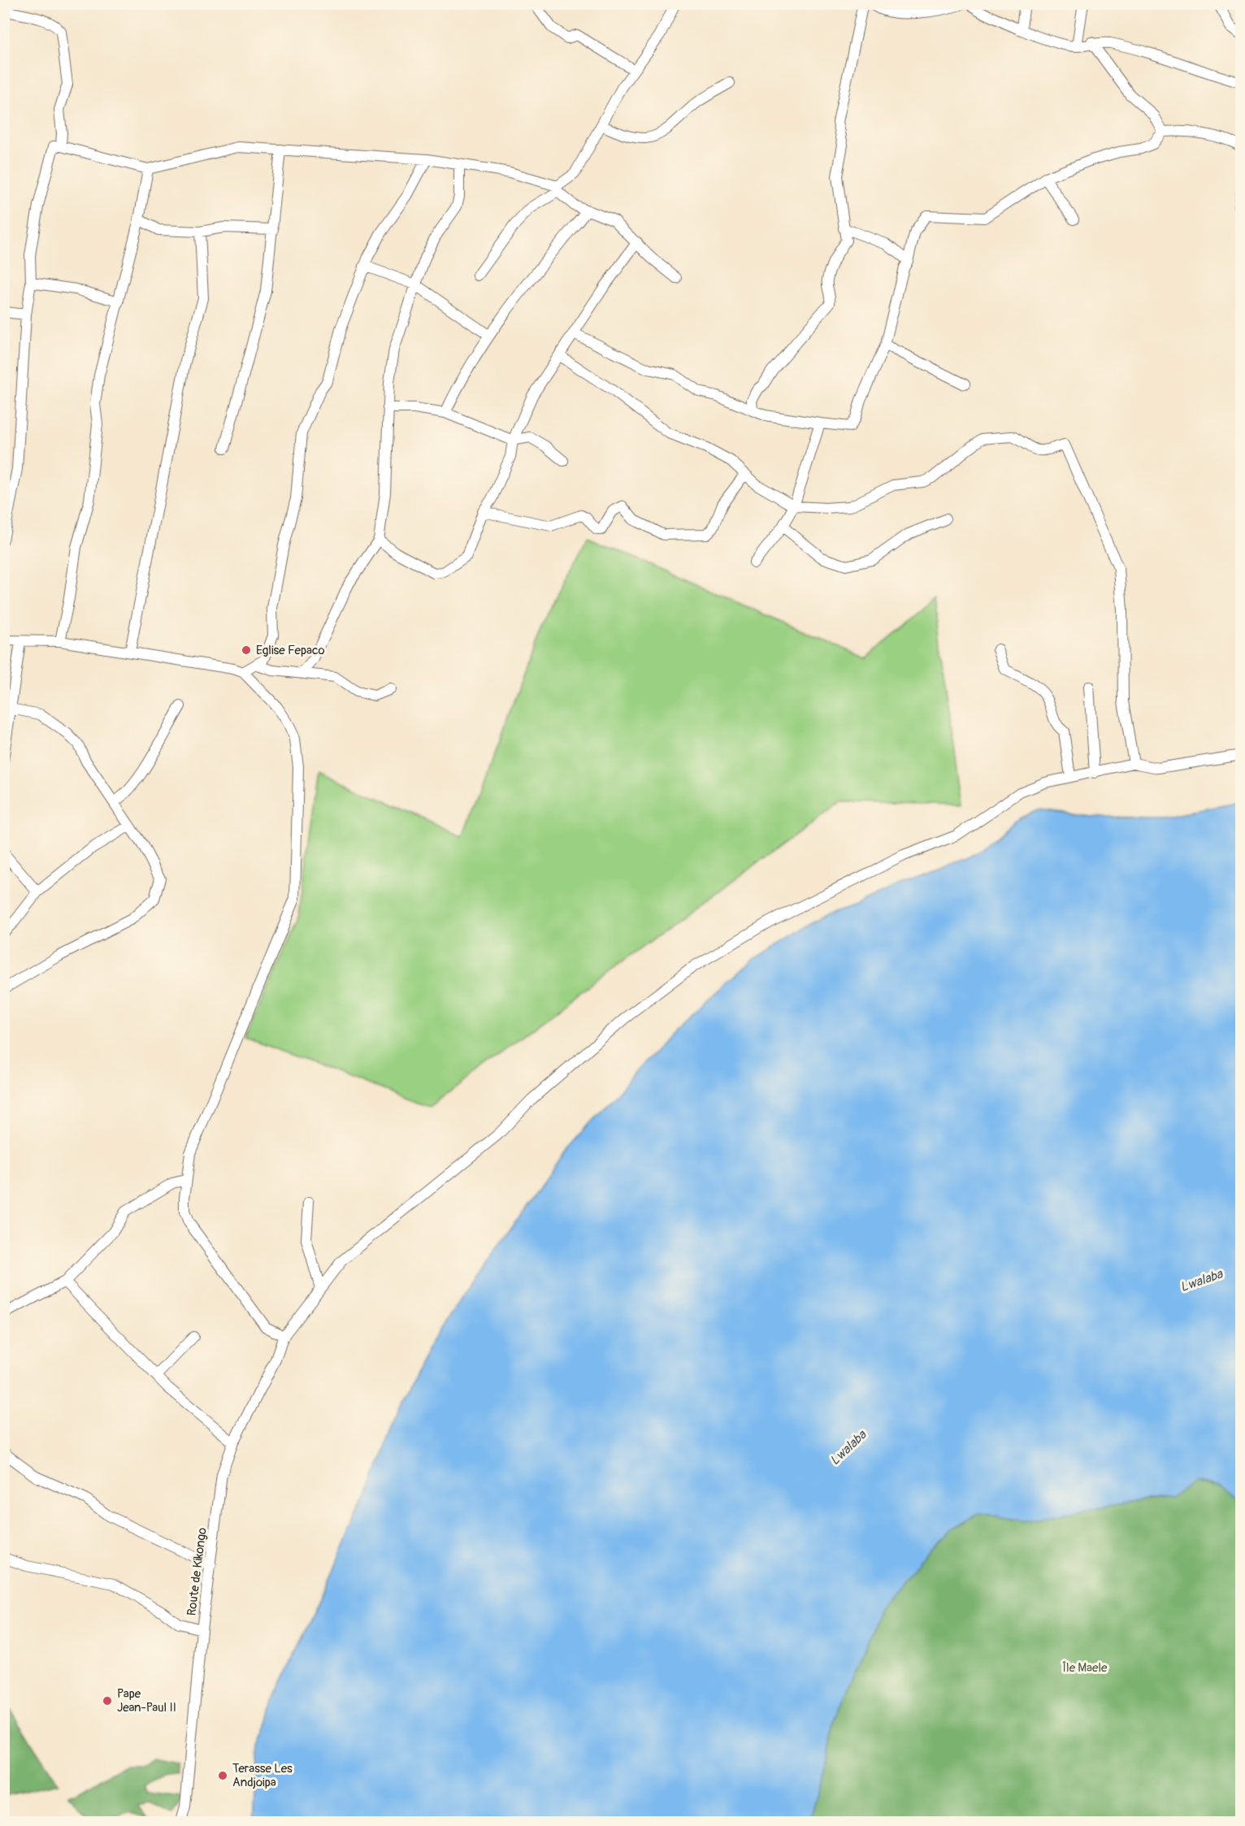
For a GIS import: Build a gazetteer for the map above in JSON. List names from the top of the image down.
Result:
{
  "streets": {
    "street": ["Route de Kikongo"]
  },
  "water": ["Lwalaba"],
  "parks": ["Île Maele"],
  "places": ["Eglise Fepaco", "Pape Jean-Paul II", "Terasse Les Andjoipa"]
}
